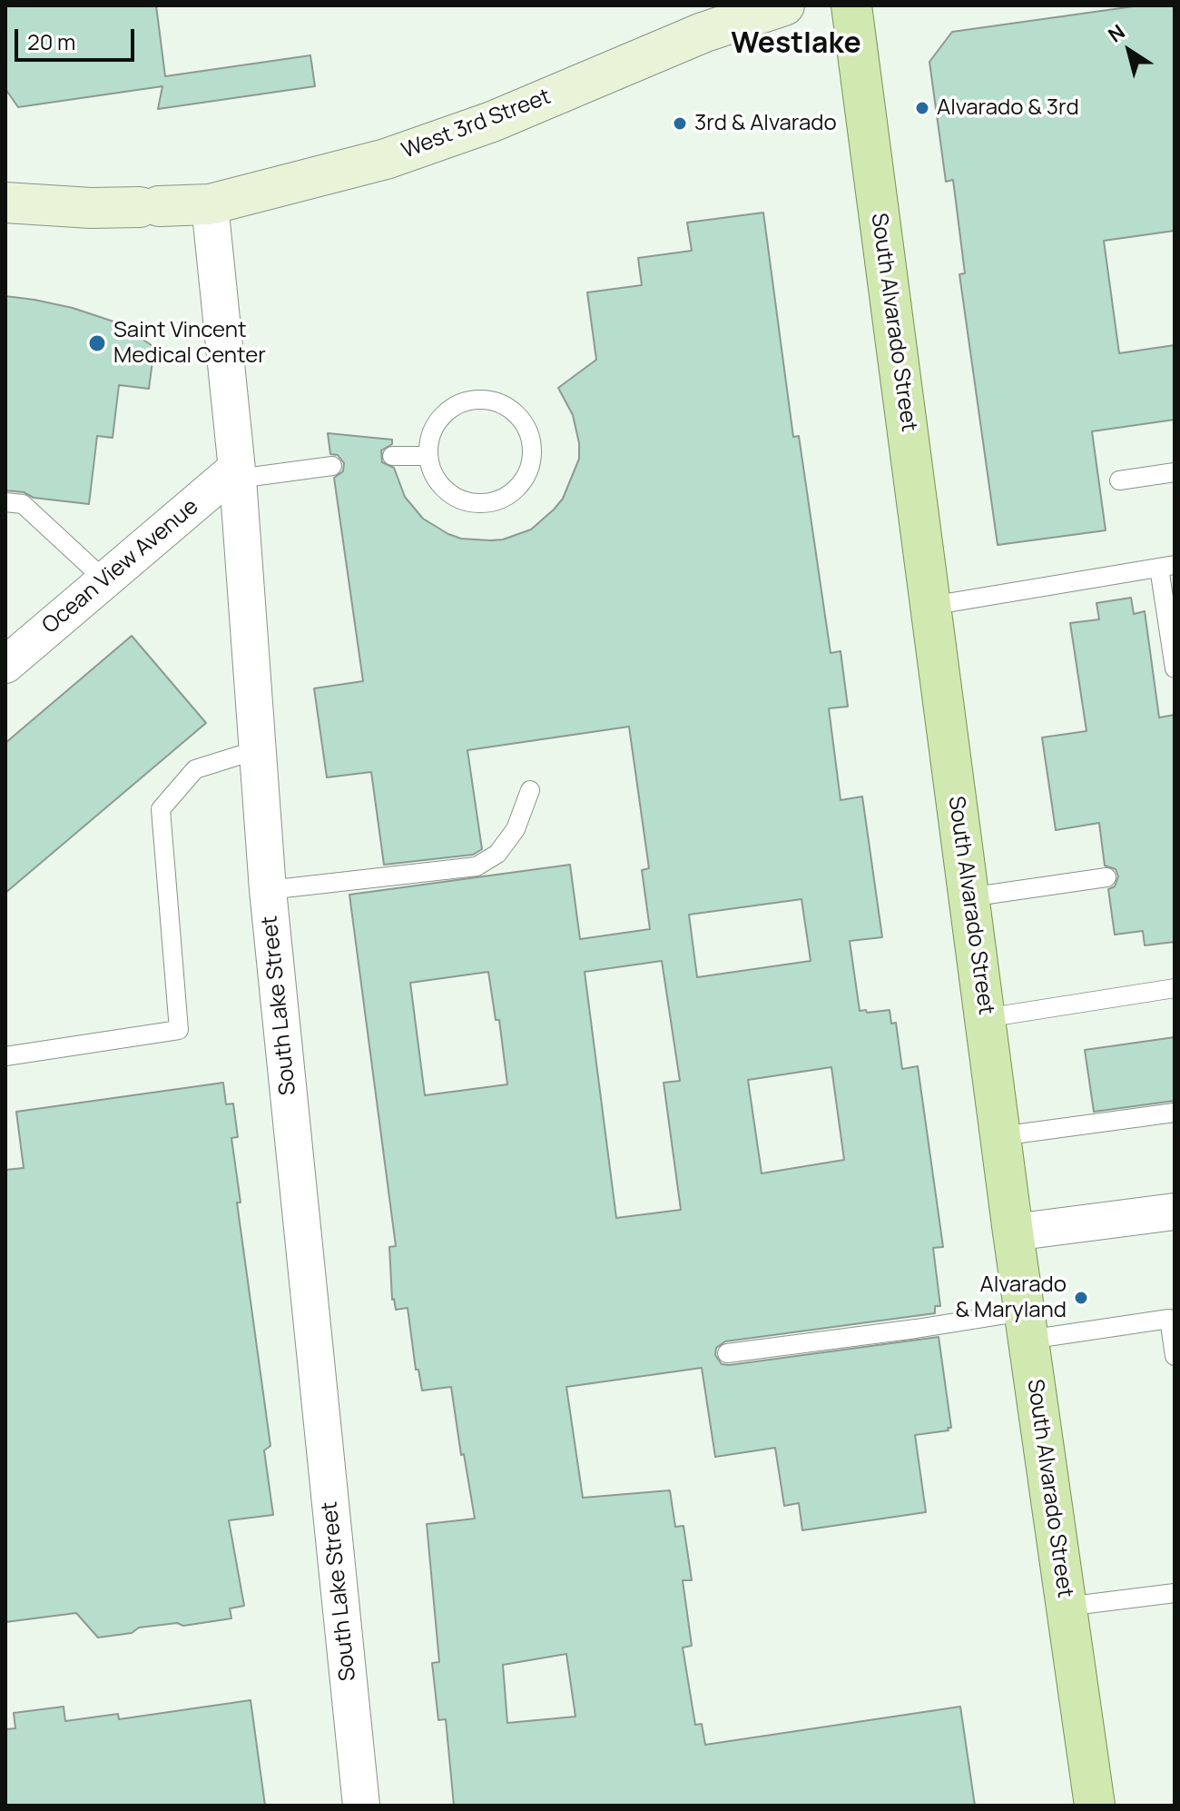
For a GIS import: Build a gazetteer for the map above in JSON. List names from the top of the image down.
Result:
{
  "streets": {
    "main road": ["West 3rd Street", "South Alvarado Street"],
    "street": ["Ocean View Avenue", "South Lake Street"]
  },
  "crossings": [
    ["West 3rd Street", "South Lake Street"],
    ["Ocean View Avenue", "South Lake Street"]
  ],
  "districts": ["Westlake"],
  "places": [
    "Alvarado & 3rd",
    "3rd & Alvarado",
    "Saint Vincent Medical Center",
    "Alvarado & Maryland"
  ],
  "scale_bar": "20 m",
  "north": "top left"
}
